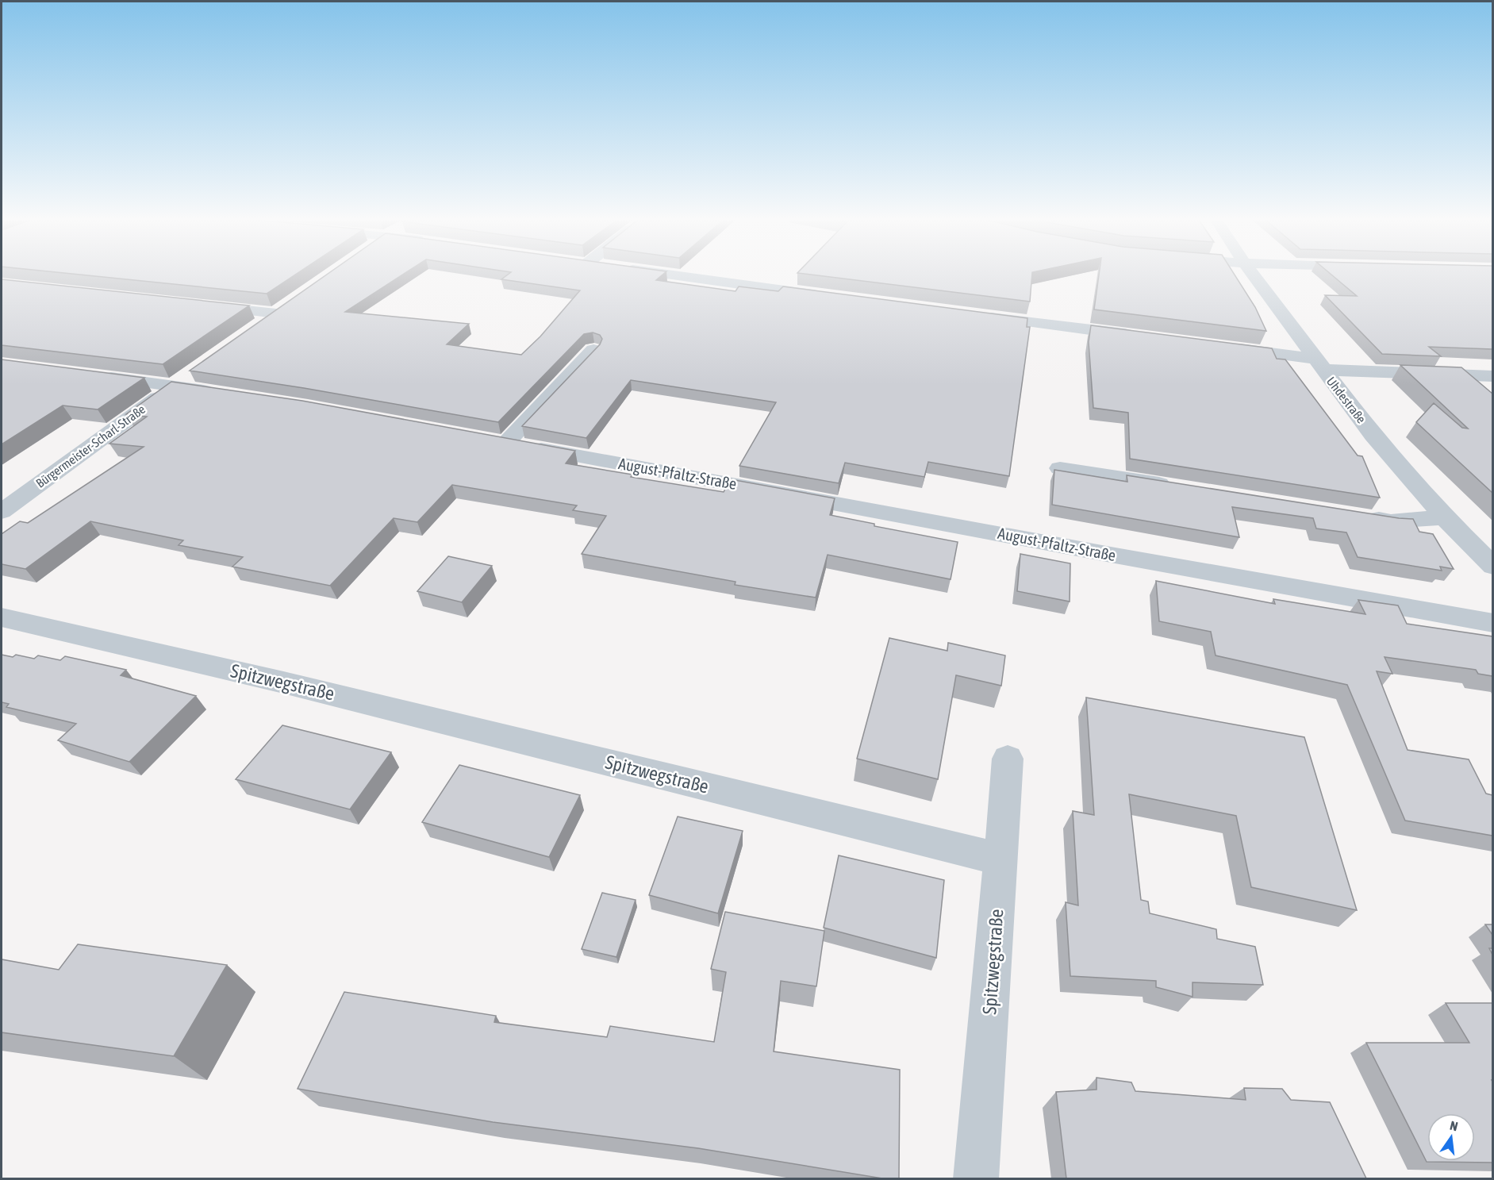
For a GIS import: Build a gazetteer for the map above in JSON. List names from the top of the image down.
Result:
{
  "streets": {
    "street": [
      "Uhdestraße",
      "Bürgermeister-Scharl-Straße",
      "August-Pfaltz-Straße",
      "Spitzwegstraße"
    ]
  },
  "north": "top"
}
